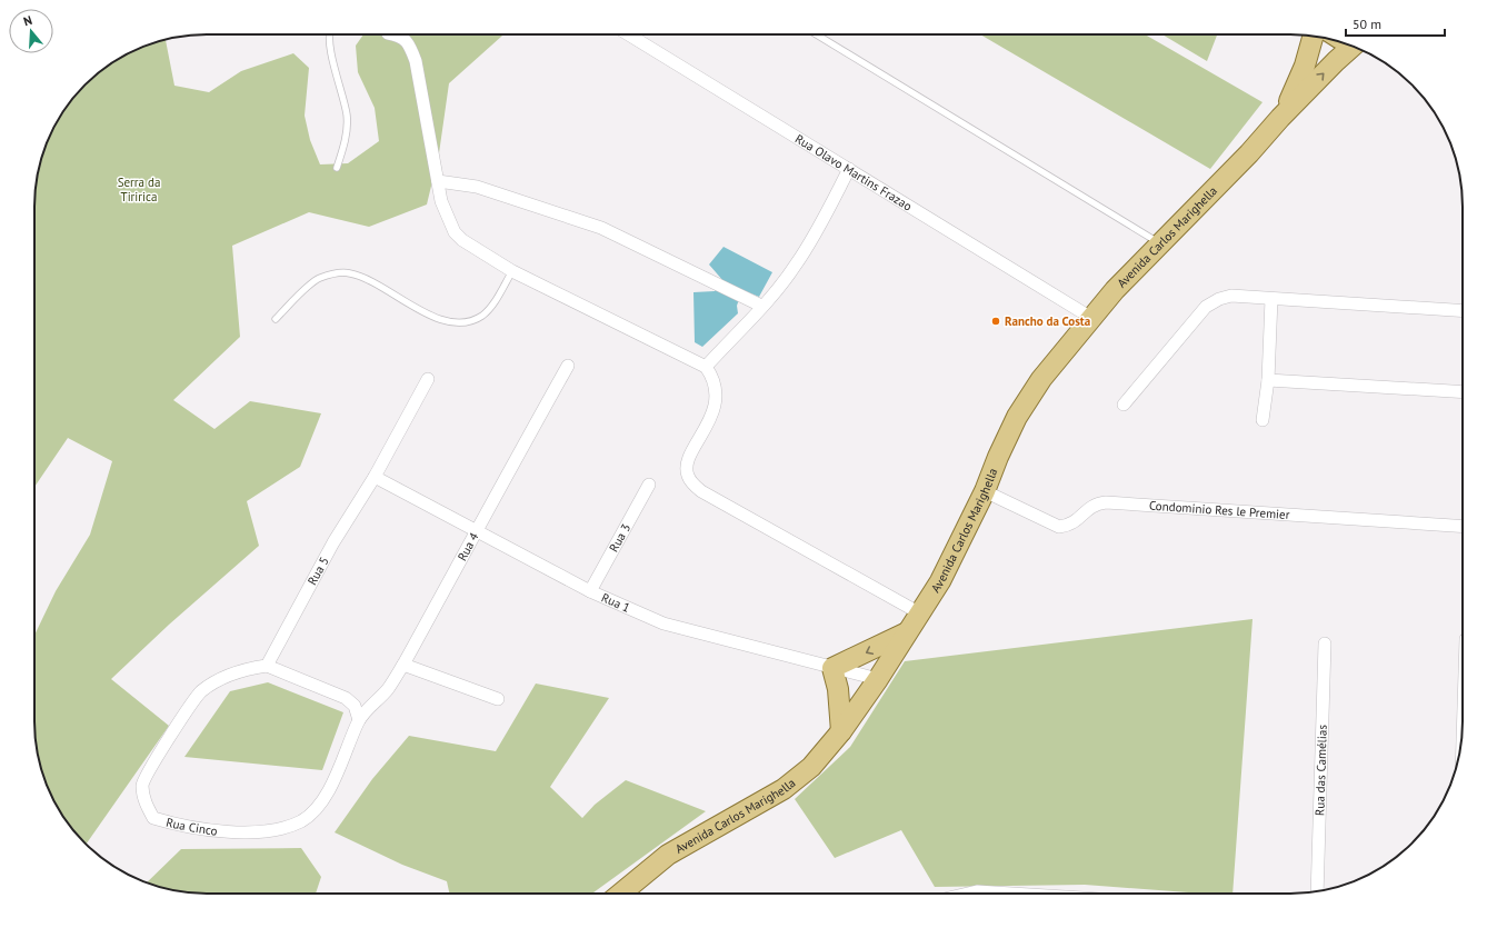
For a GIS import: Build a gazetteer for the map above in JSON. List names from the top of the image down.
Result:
{
  "streets": {
    "main road": ["Avenida Carlos Marighella"],
    "street": [
      "Rua Olavo Martins Frazao",
      "Condominio Res le Premier",
      "Rua 3",
      "Rua 4",
      "Rua 5",
      "Rua 1",
      "Rua das Camélias",
      "Rua Cinco"
    ]
  },
  "crossings": [
    ["Rua Olavo Martins Frazao", "Avenida Carlos Marighella"],
    ["Avenida Carlos Marighella", "Condominio Res le Premier"],
    ["Avenida Carlos Marighella", "Rua 1"],
    ["Rua 3", "Rua 1"],
    ["Rua 4", "Rua 1"],
    ["Rua 4", "Rua Cinco"],
    ["Rua 5", "Rua 1"],
    ["Rua 5", "Rua Cinco"]
  ],
  "parks": ["Serra da Tiririca"],
  "places": ["Rancho da Costa"],
  "scale_bar": "50 m",
  "north": "top"
}
